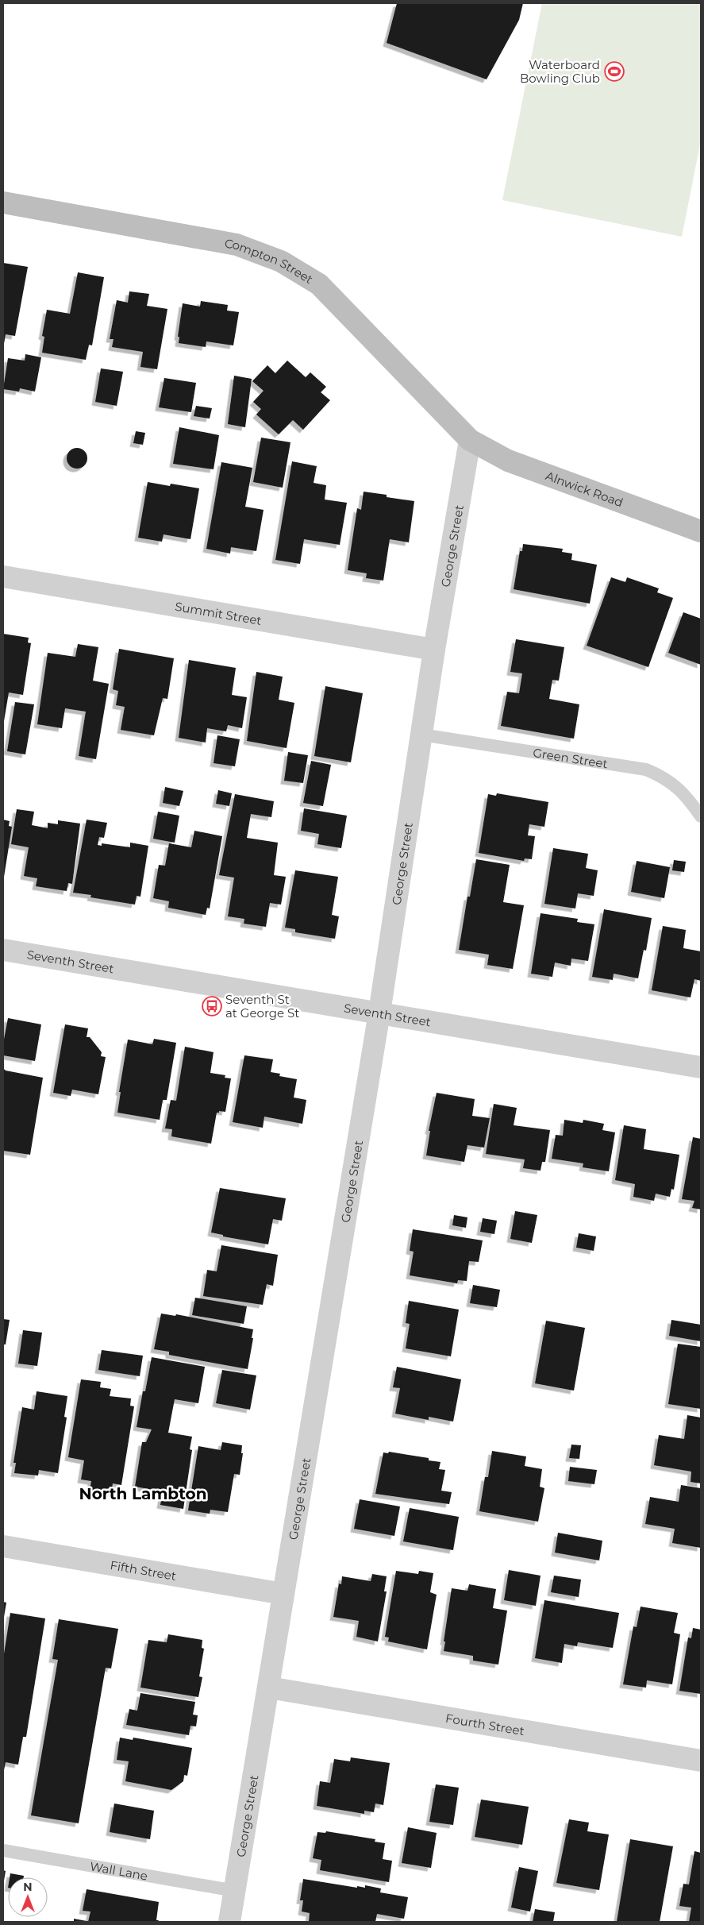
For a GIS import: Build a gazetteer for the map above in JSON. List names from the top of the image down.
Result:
{
  "streets": {
    "street": [
      "Compton Street",
      "Alnwick Road",
      "George Street",
      "Summit Street",
      "Seventh Street",
      "Fifth Street",
      "Fourth Street"
    ],
    "lane": ["Green Street", "Wall Lane"]
  },
  "crossings": [
    ["Compton Street", "Alnwick Road"],
    ["Compton Street", "George Street"],
    ["Alnwick Road", "George Street"],
    ["George Street", "Summit Street"],
    ["George Street", "Green Street"],
    ["George Street", "Seventh Street"],
    ["George Street", "Fifth Street"],
    ["George Street", "Fourth Street"],
    ["George Street", "Wall Lane"]
  ],
  "districts": ["North Lambton"],
  "places": {
    "sports": ["Waterboard Bowling Club"],
    "bus stop": ["Seventh St at George St"]
  },
  "north": "top"
}
